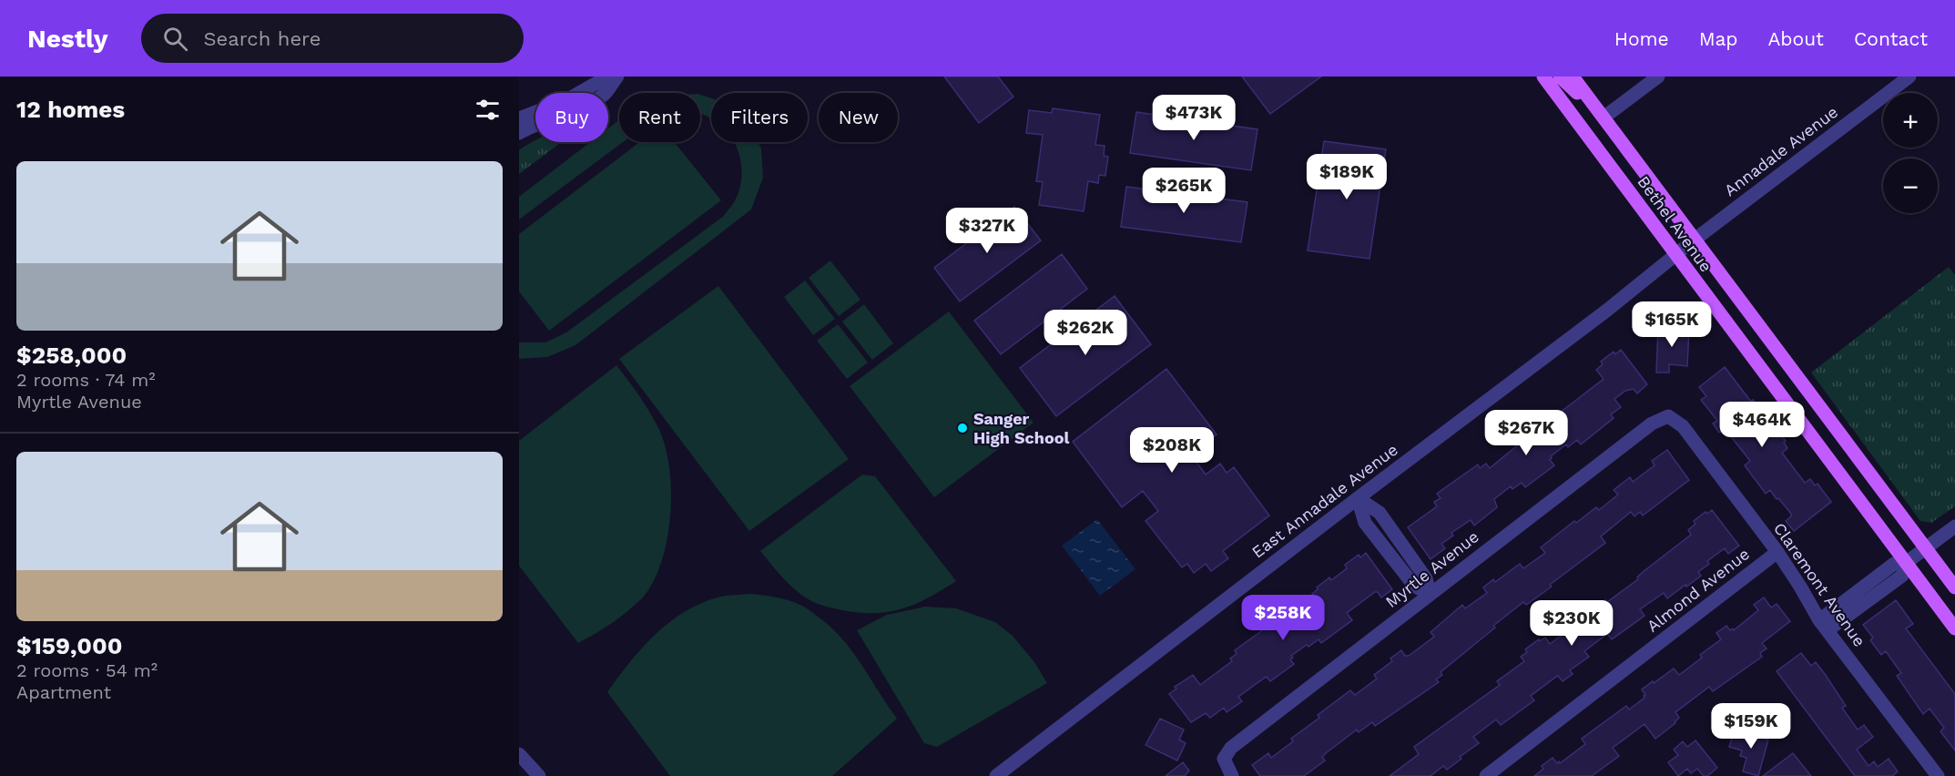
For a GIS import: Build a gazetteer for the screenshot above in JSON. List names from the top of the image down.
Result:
{
  "streets": {
    "main road": ["Bethel Avenue"],
    "street": [
      "Annadale Avenue",
      "East Annadale Avenue",
      "Myrtle Avenue",
      "Claremont Avenue",
      "Almond Avenue"
    ]
  },
  "crossings": [
    ["Annadale Avenue", "Bethel Avenue"],
    ["Annadale Avenue", "East Annadale Avenue"],
    ["Bethel Avenue", "East Annadale Avenue"],
    ["Myrtle Avenue", "Claremont Avenue"],
    ["Claremont Avenue", "Almond Avenue"]
  ],
  "places": ["Sanger High School"],
  "page": {
    "header": "Nestly",
    "search": "Search here",
    "nav": [
      "Home",
      "Map",
      "About",
      "Contact"
    ],
    "heading": "12 homes",
    "map_buttons": ["+", "−"],
    "chip": [
      "Buy",
      "Rent",
      "Filters",
      "New"
    ],
    "price": [
      "$473K",
      "$189K",
      "$265K",
      "$327K",
      "$165K",
      "$262K",
      "$464K",
      "$267K",
      "$208K",
      "$258K",
      "$230K",
      "$159K"
    ],
    "list": [
      {
        "name": "$258,000",
        "note": "2 rooms · 74 m² · Myrtle Avenue"
      },
      {
        "name": "$159,000",
        "note": "2 rooms · 54 m² · Apartment"
      }
    ]
  }
}
